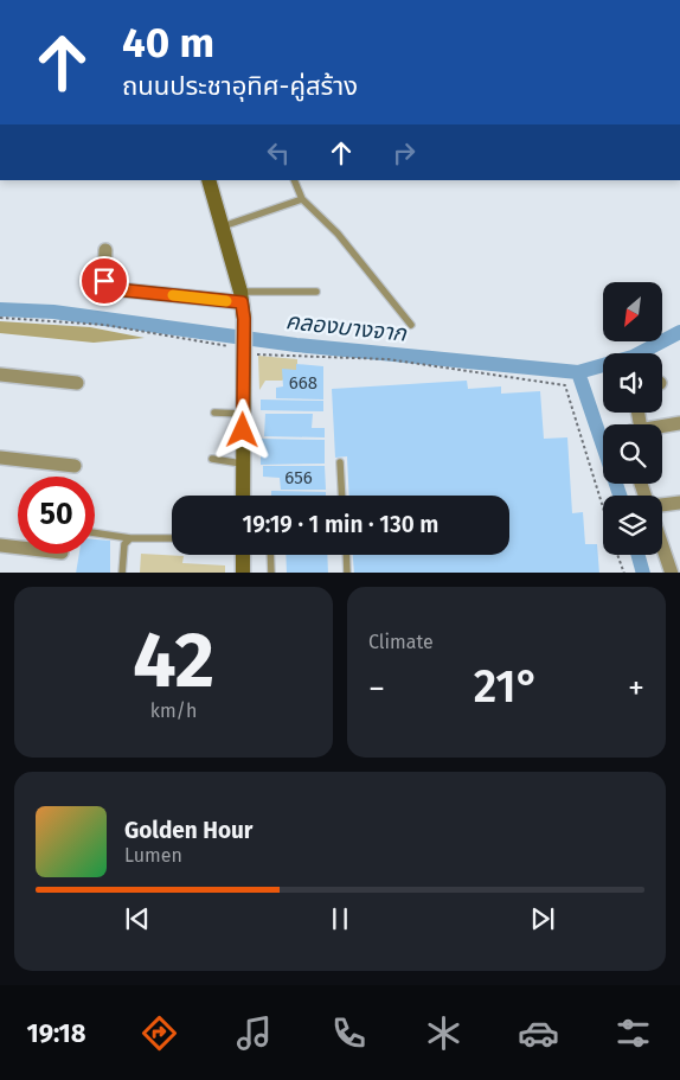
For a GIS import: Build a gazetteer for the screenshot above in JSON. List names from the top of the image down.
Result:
{
  "water": ["คลองบางจาก"],
  "house_numbers": ["668", "656"],
  "north": "bottom left",
  "page": {
    "turn": ["40 m", "ถนนประชาอุทิศ-คู่สร้าง"],
    "limit": "50",
    "trip": "19:19 · 1 min · 130 m",
    "tile": [
      ["42", "km/h"],
      "Climate"
    ],
    "heat": ["−", "21°", "+"],
    "song": ["Golden Hour", "Lumen"],
    "tabs": "19:18"
  }
}
